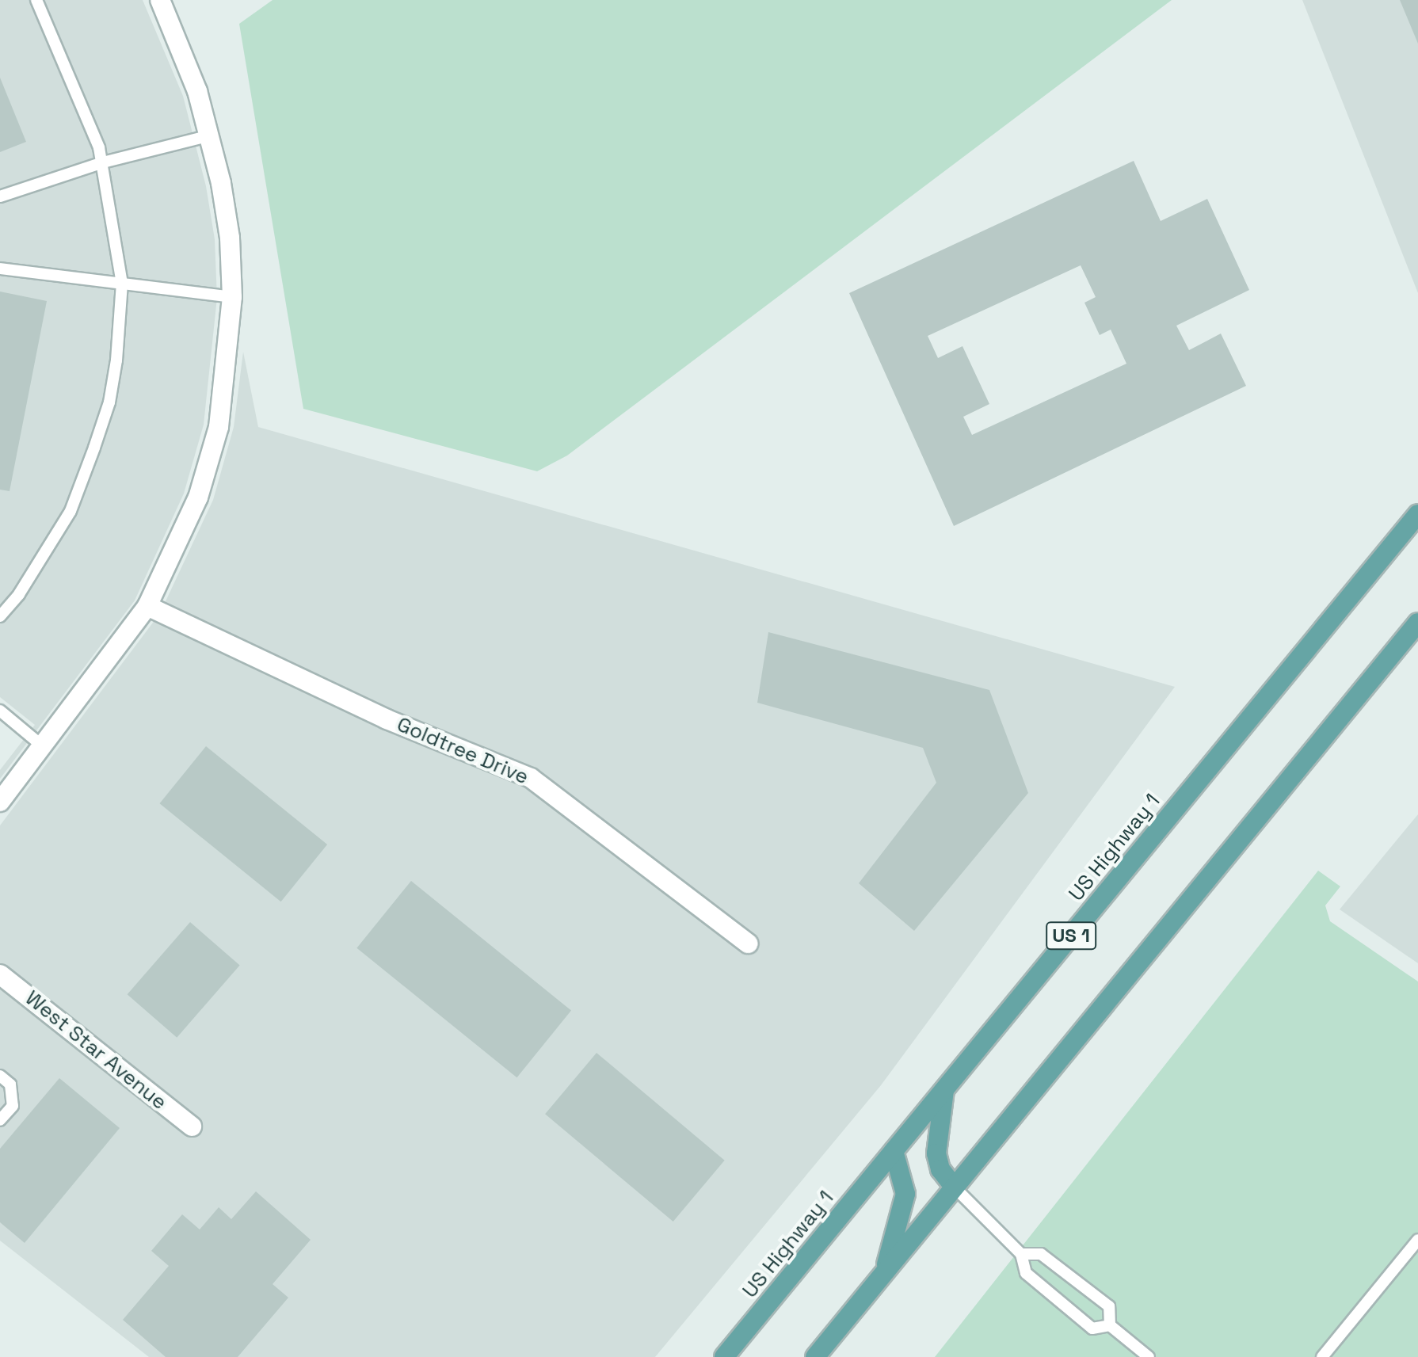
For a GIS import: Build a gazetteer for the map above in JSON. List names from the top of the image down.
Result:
{
  "streets": {
    "main road": ["US Highway 1", "US 1"],
    "street": ["Goldtree Drive", "West Star Avenue"]
  }
}
